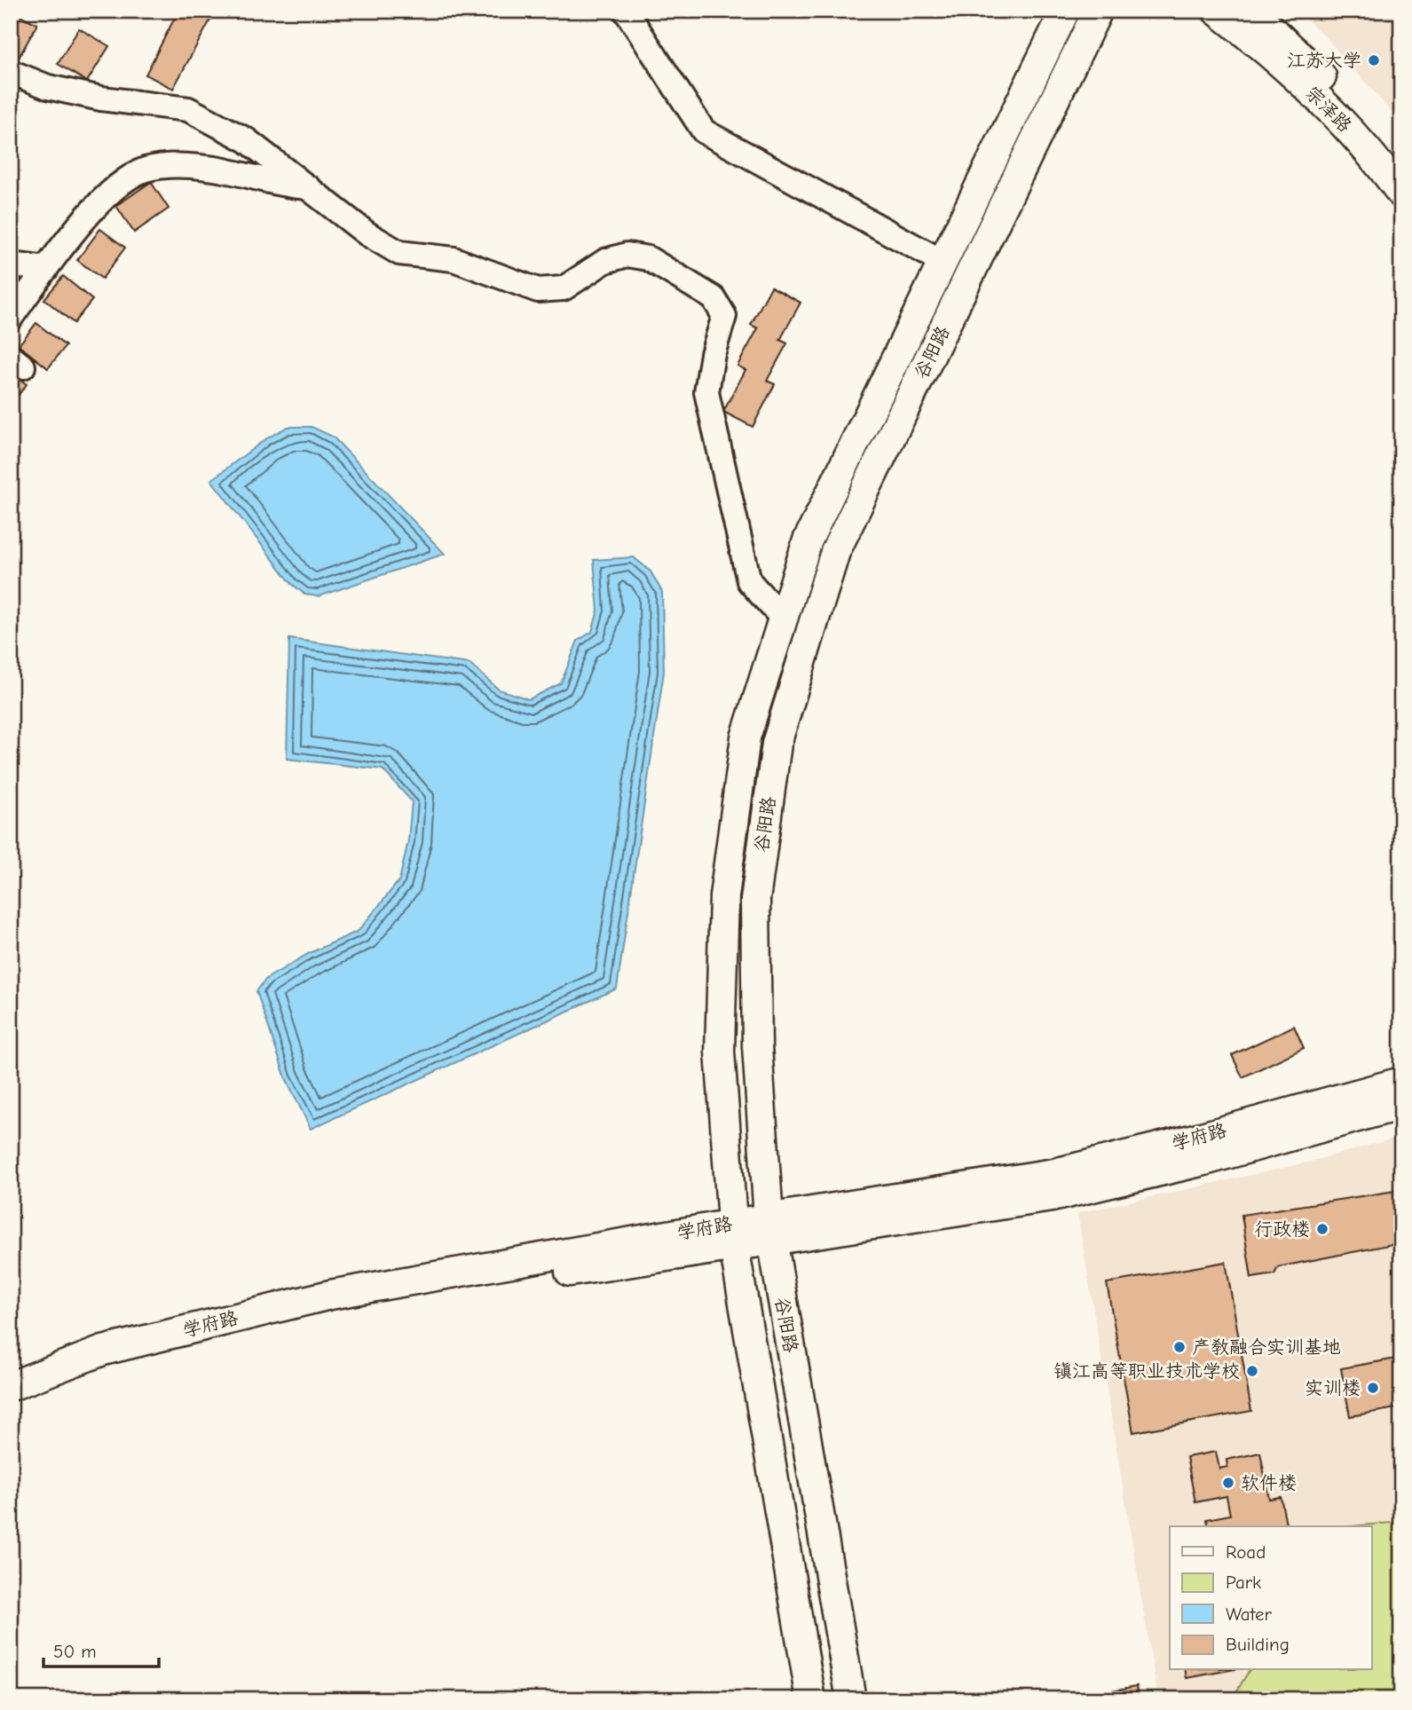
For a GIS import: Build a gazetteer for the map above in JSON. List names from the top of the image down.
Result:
{
  "streets": {
    "main road": ["宗泽路", "谷阳路", "学府路"]
  },
  "crossings": [
    ["谷阳路", "学府路"]
  ],
  "places": [
    "江苏大学",
    "行政楼",
    "产教融合实训基地",
    "镇江高等职业技术学校",
    "实训楼",
    "软件楼"
  ],
  "legend": [
    "Road",
    "Park",
    "Water",
    "Building"
  ],
  "scale_bar": "50 m"
}
